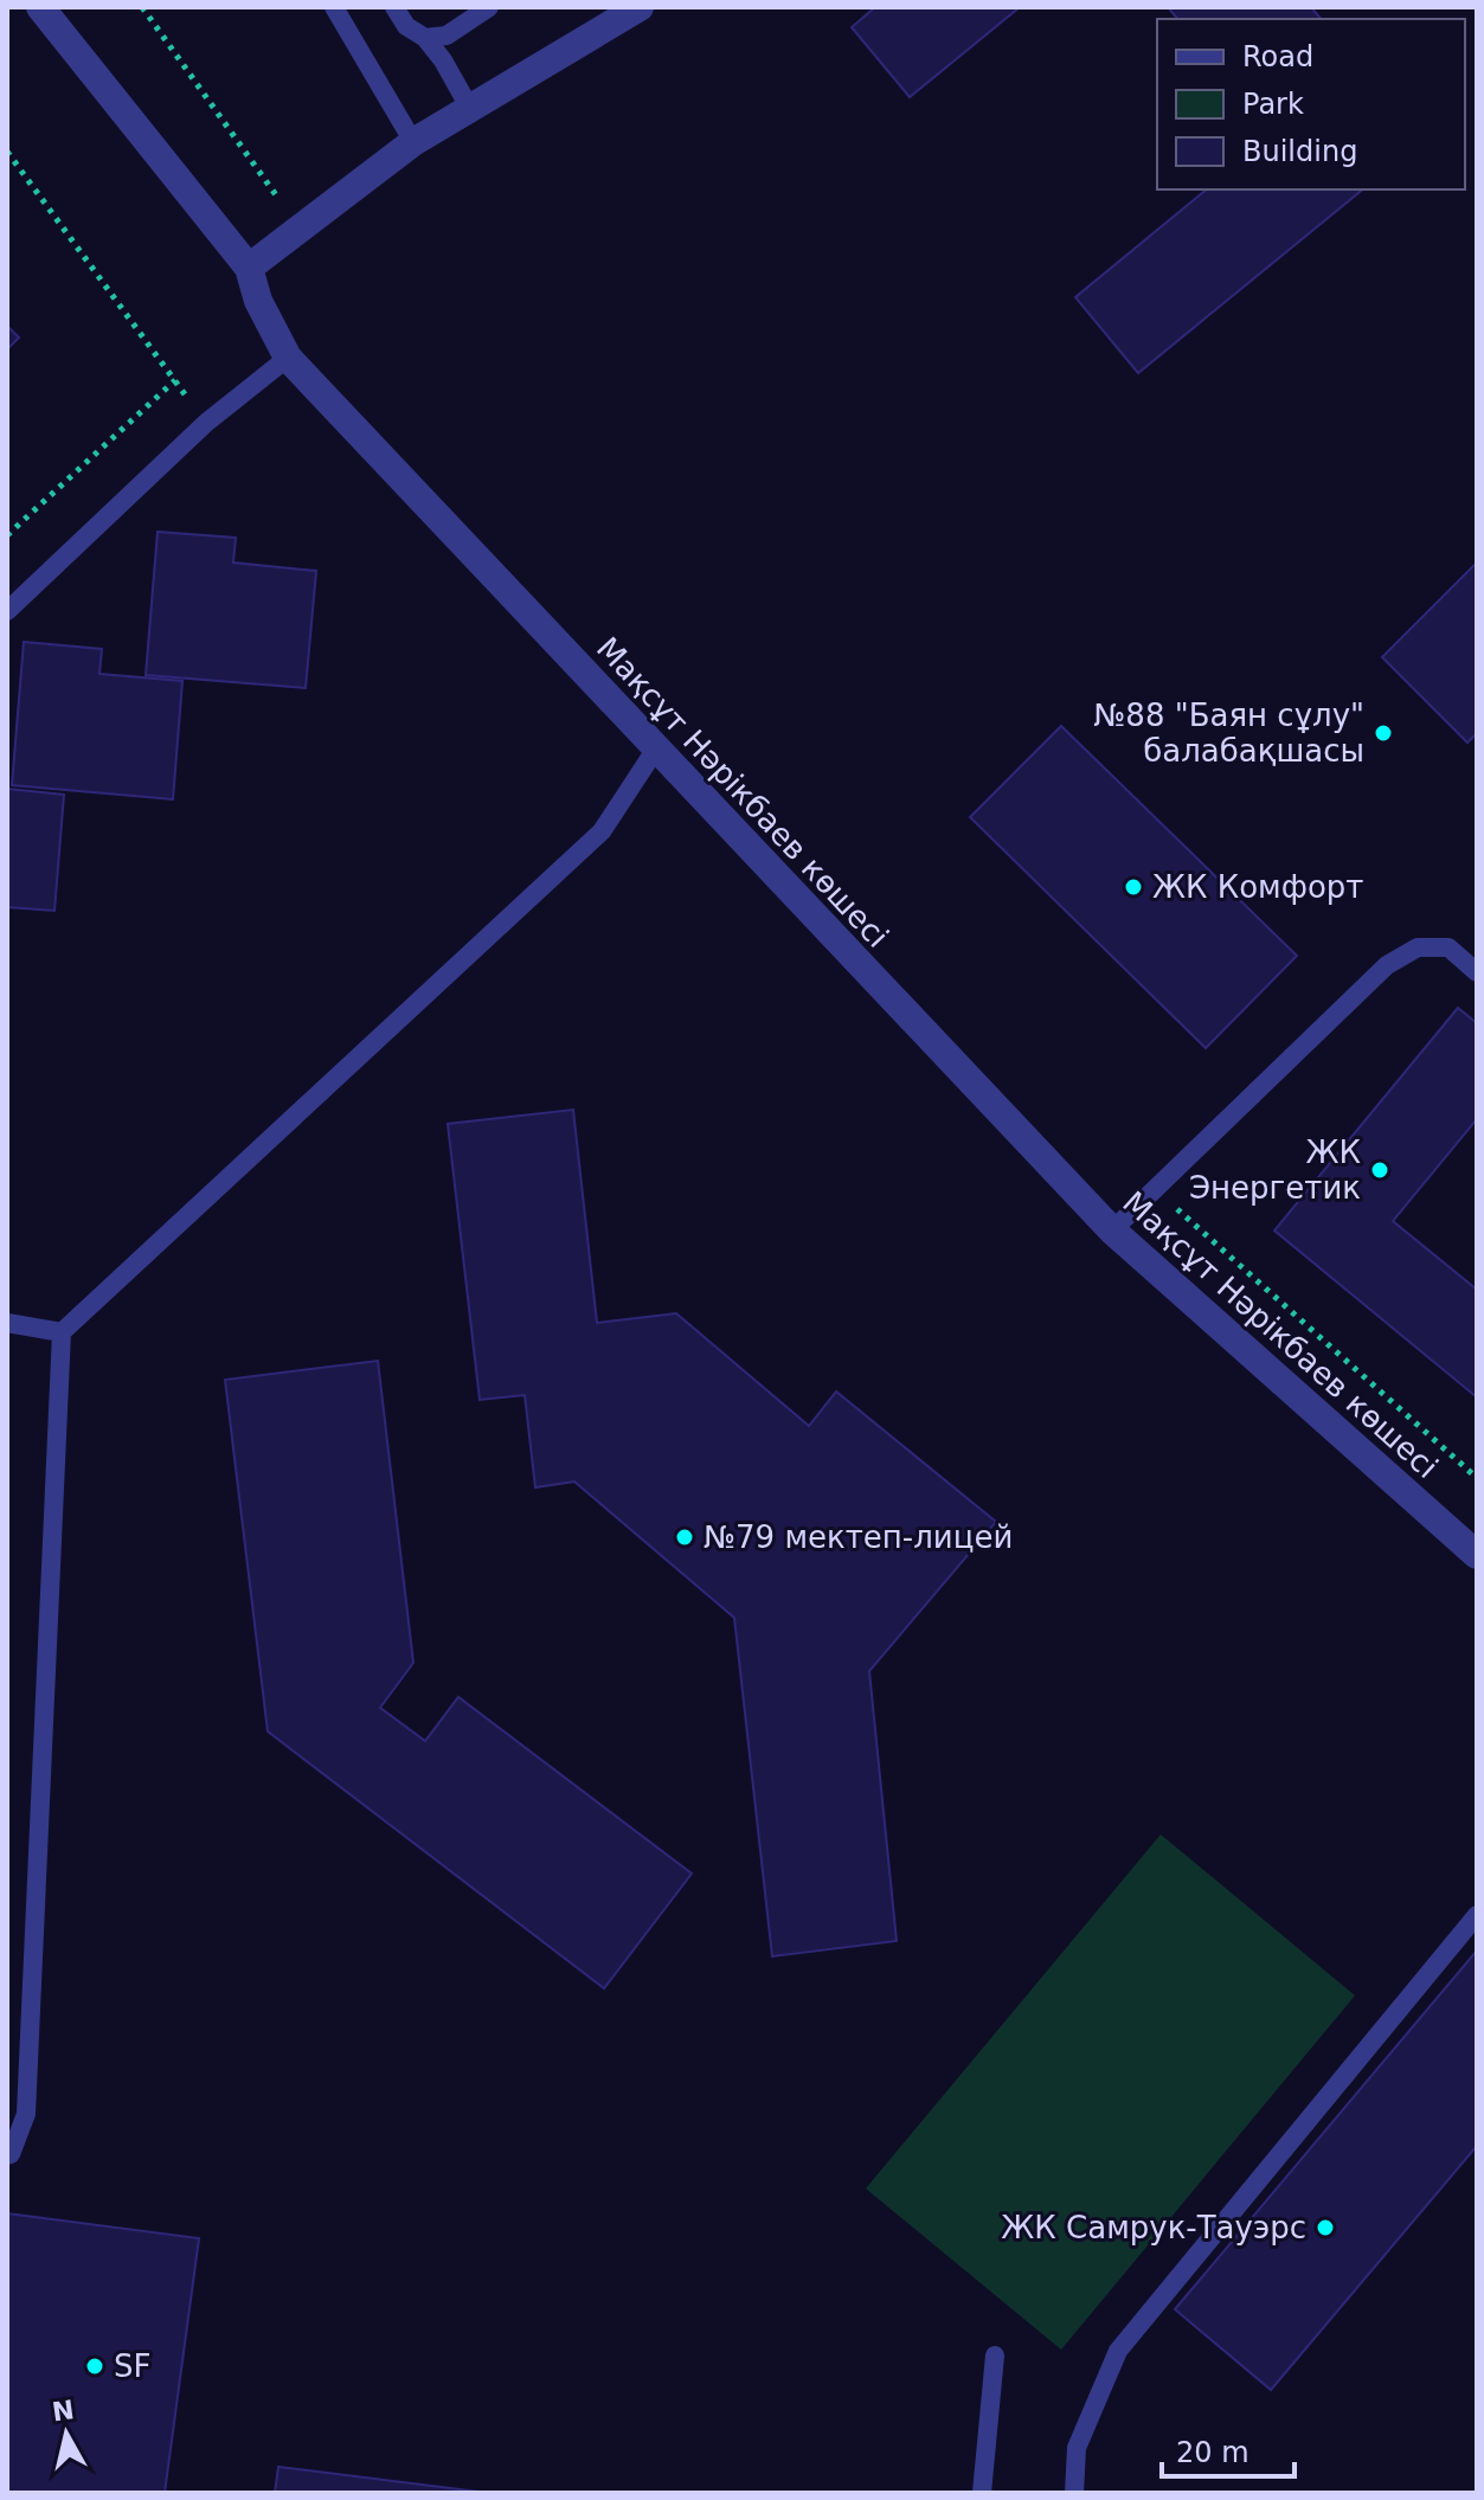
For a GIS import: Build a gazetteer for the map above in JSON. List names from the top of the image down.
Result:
{
  "streets": {
    "street": ["Мақсұт Нәрікбаев көшесі"]
  },
  "places": [
    "№88 \"Баян сұлу\" балабақшасы",
    "ЖК Комфорт",
    "ЖК Энергетик",
    "№79 мектеп-лицей",
    "ЖК Самрук-Тауэрс",
    "SF"
  ],
  "legend": ["Road", "Park", "Building"],
  "scale_bar": "20 m",
  "north": "top"
}
